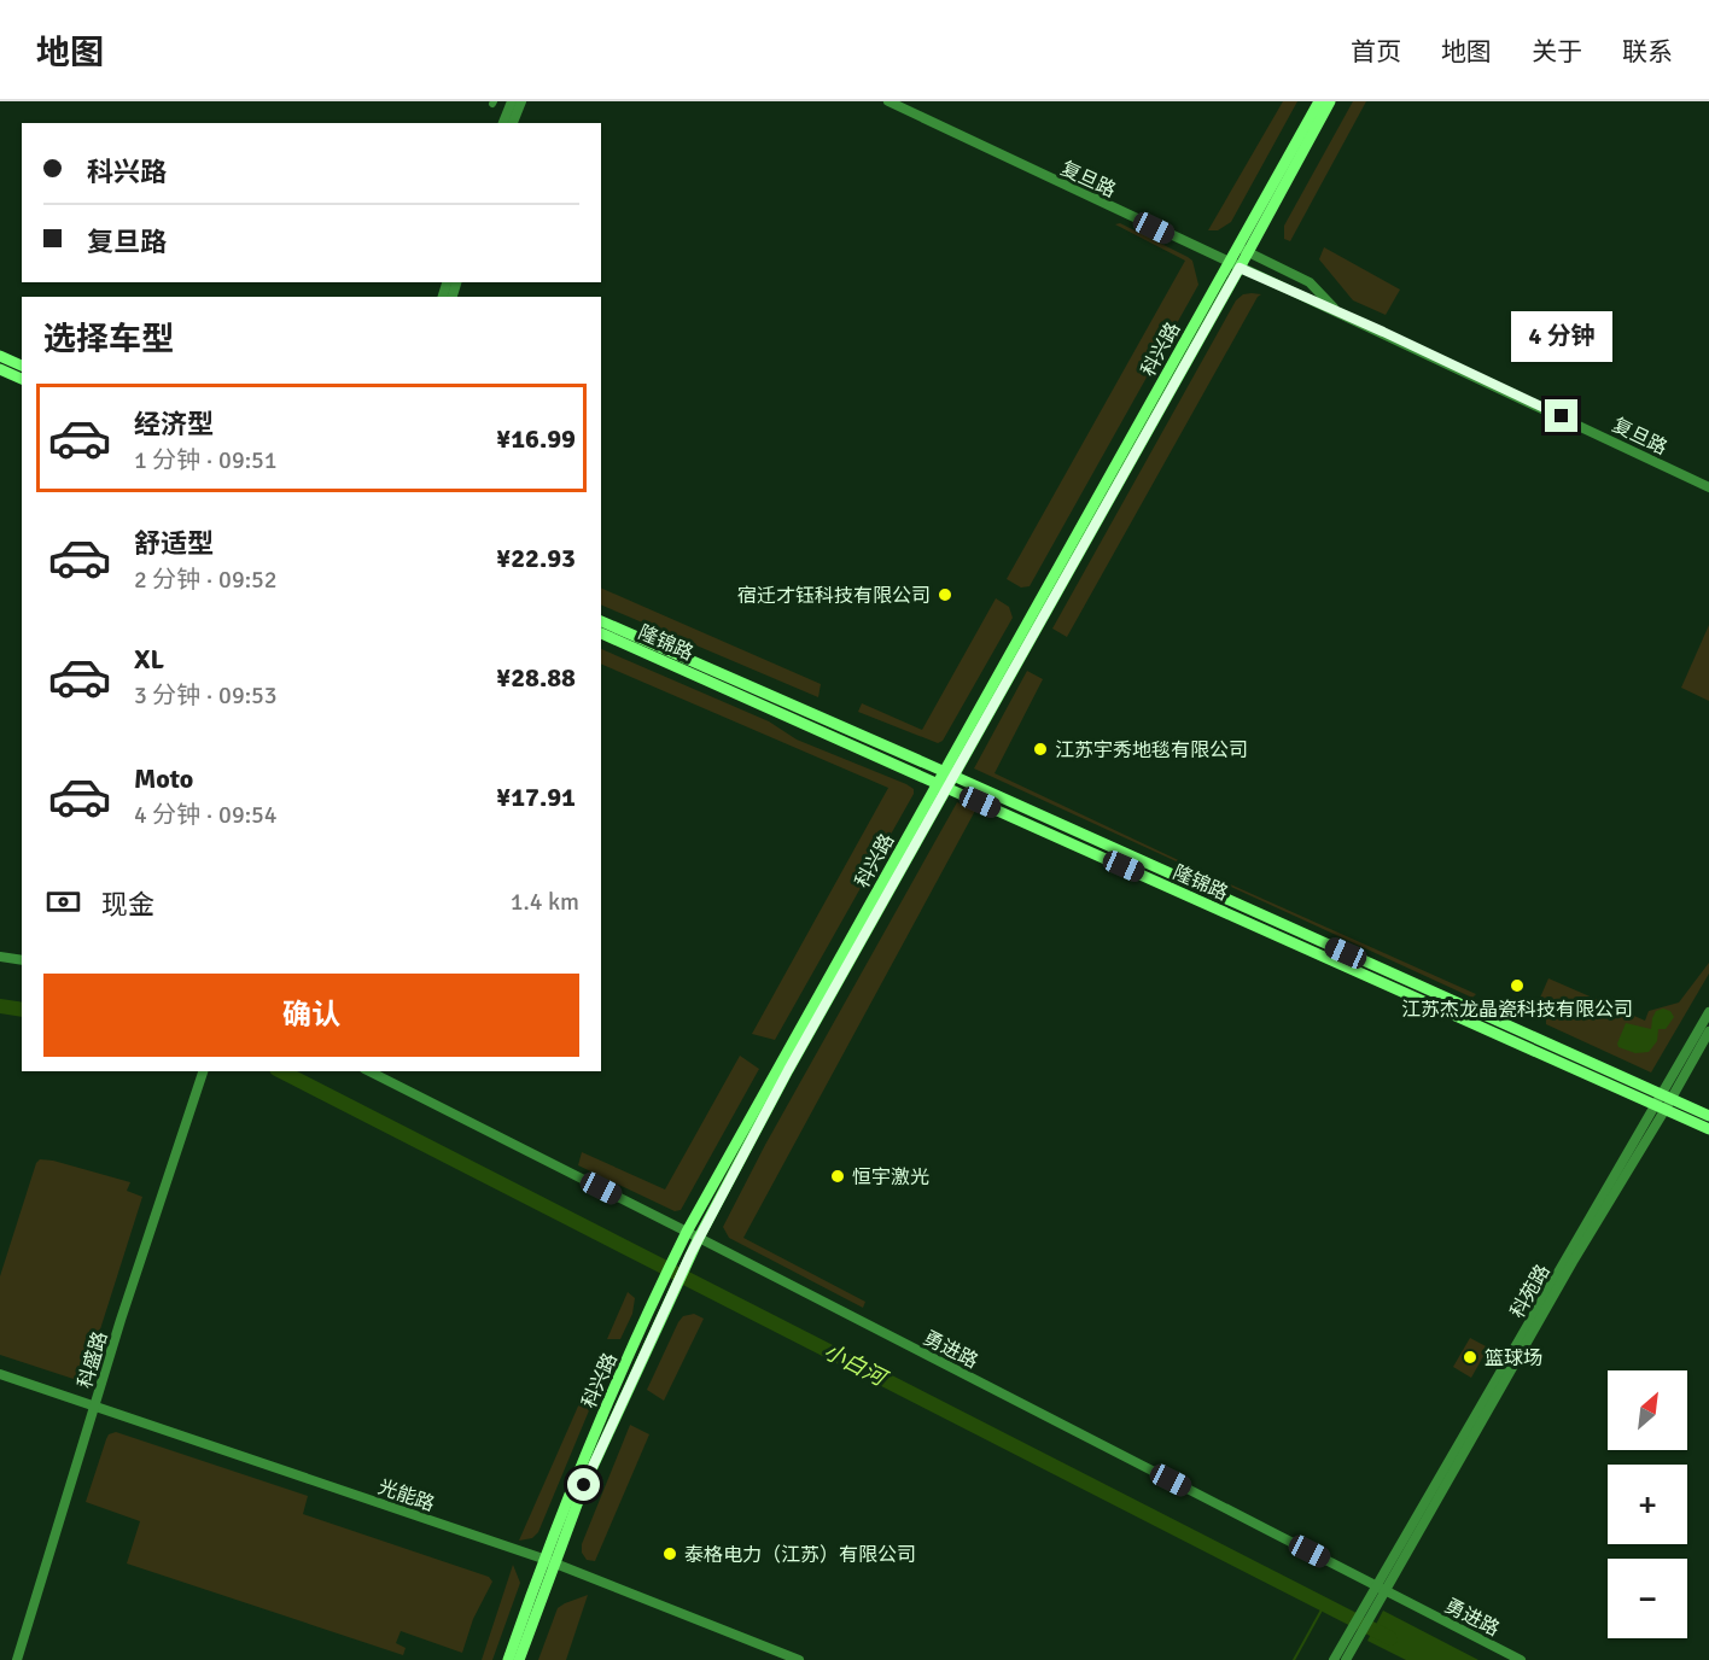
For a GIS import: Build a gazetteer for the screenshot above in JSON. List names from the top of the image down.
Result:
{
  "streets": {
    "main road": ["科兴路", "隆锦路"],
    "street": [
      "复旦路",
      "科苑路",
      "勇进路",
      "科盛路",
      "光能路"
    ]
  },
  "crossings": [
    ["复旦路", "科兴路"],
    ["科兴路", "隆锦路"],
    ["科兴路", "勇进路"],
    ["科兴路", "光能路"],
    ["隆锦路", "科苑路"],
    ["科苑路", "勇进路"],
    ["科盛路", "光能路"]
  ],
  "water": ["小白河"],
  "places": [
    "宿迁才钰科技有限公司",
    "江苏宇秀地毯有限公司",
    "江苏杰龙晶瓷科技有限公司",
    "恒宇激光",
    "篮球场",
    "泰格电力（江苏）有限公司"
  ],
  "north": "top right",
  "page": {
    "header": "地图",
    "nav": [
      "首页",
      "地图",
      "关于",
      "联系"
    ],
    "banner": ["科兴路", "复旦路"],
    "heading": "选择车型",
    "bubble": "4 分钟",
    "list": [
      {
        "name": "经济型",
        "note": "1 分钟 · 09:51",
        "value": "¥16.99"
      },
      {
        "name": "舒适型",
        "note": "2 分钟 · 09:52",
        "value": "¥22.93"
      },
      {
        "name": "XL",
        "note": "3 分钟 · 09:53",
        "value": "¥28.88"
      },
      {
        "name": "Moto",
        "note": "4 分钟 · 09:54",
        "value": "¥17.91"
      }
    ],
    "pay": ["现金", "1.4 km"],
    "buttons": "确认",
    "map_buttons": ["+", "−"]
  }
}
